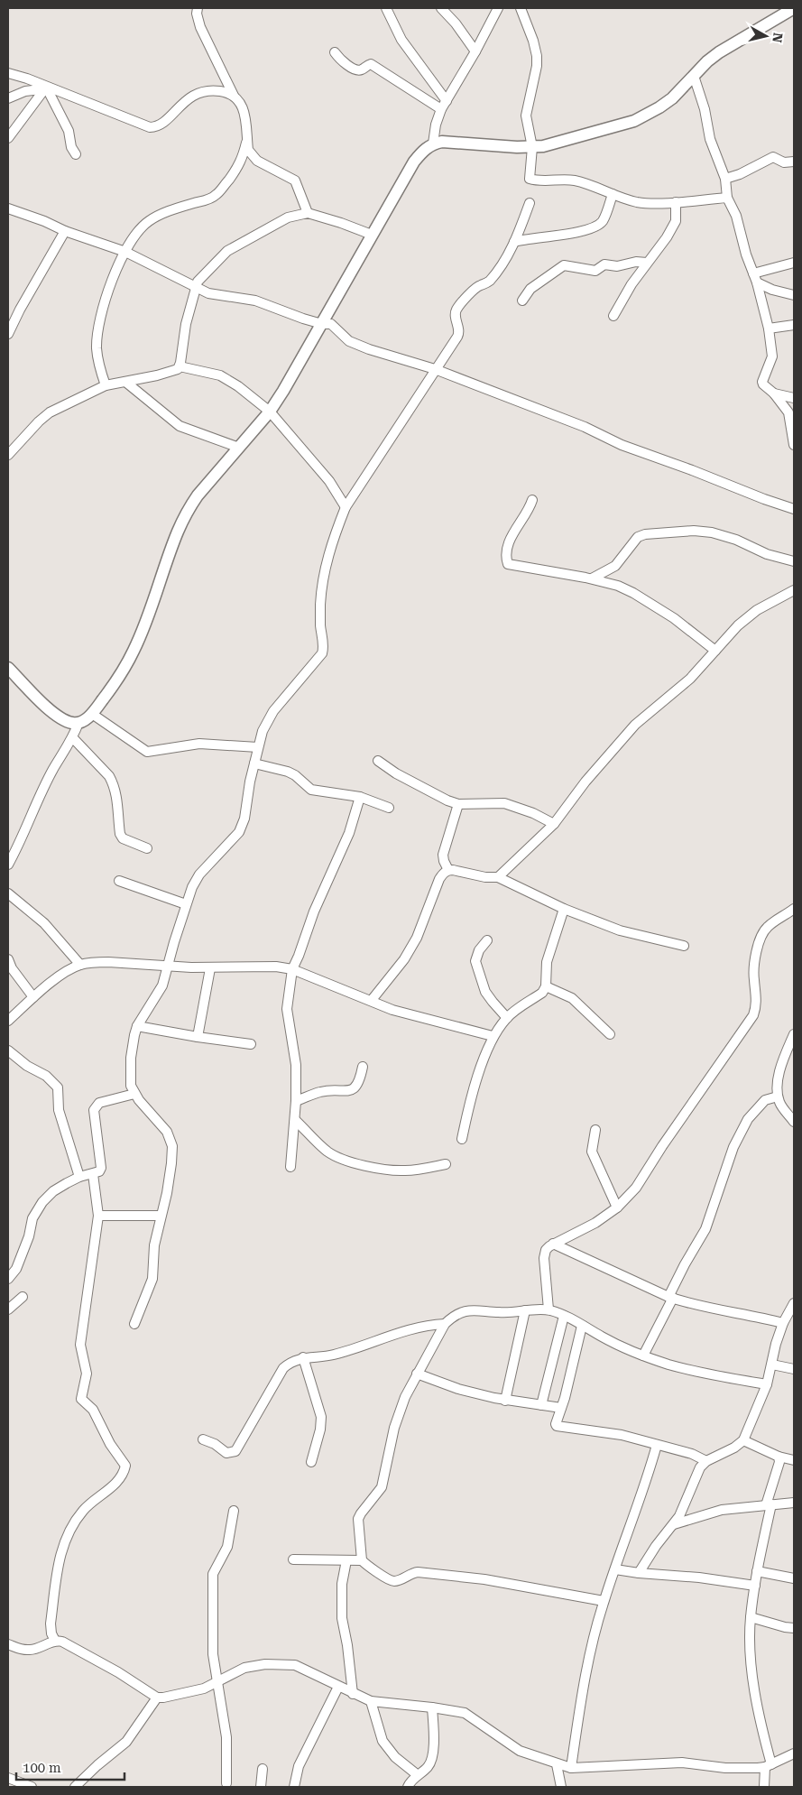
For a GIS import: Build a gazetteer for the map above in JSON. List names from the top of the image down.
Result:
{
  "scale_bar": "100 m",
  "north": "right"
}
